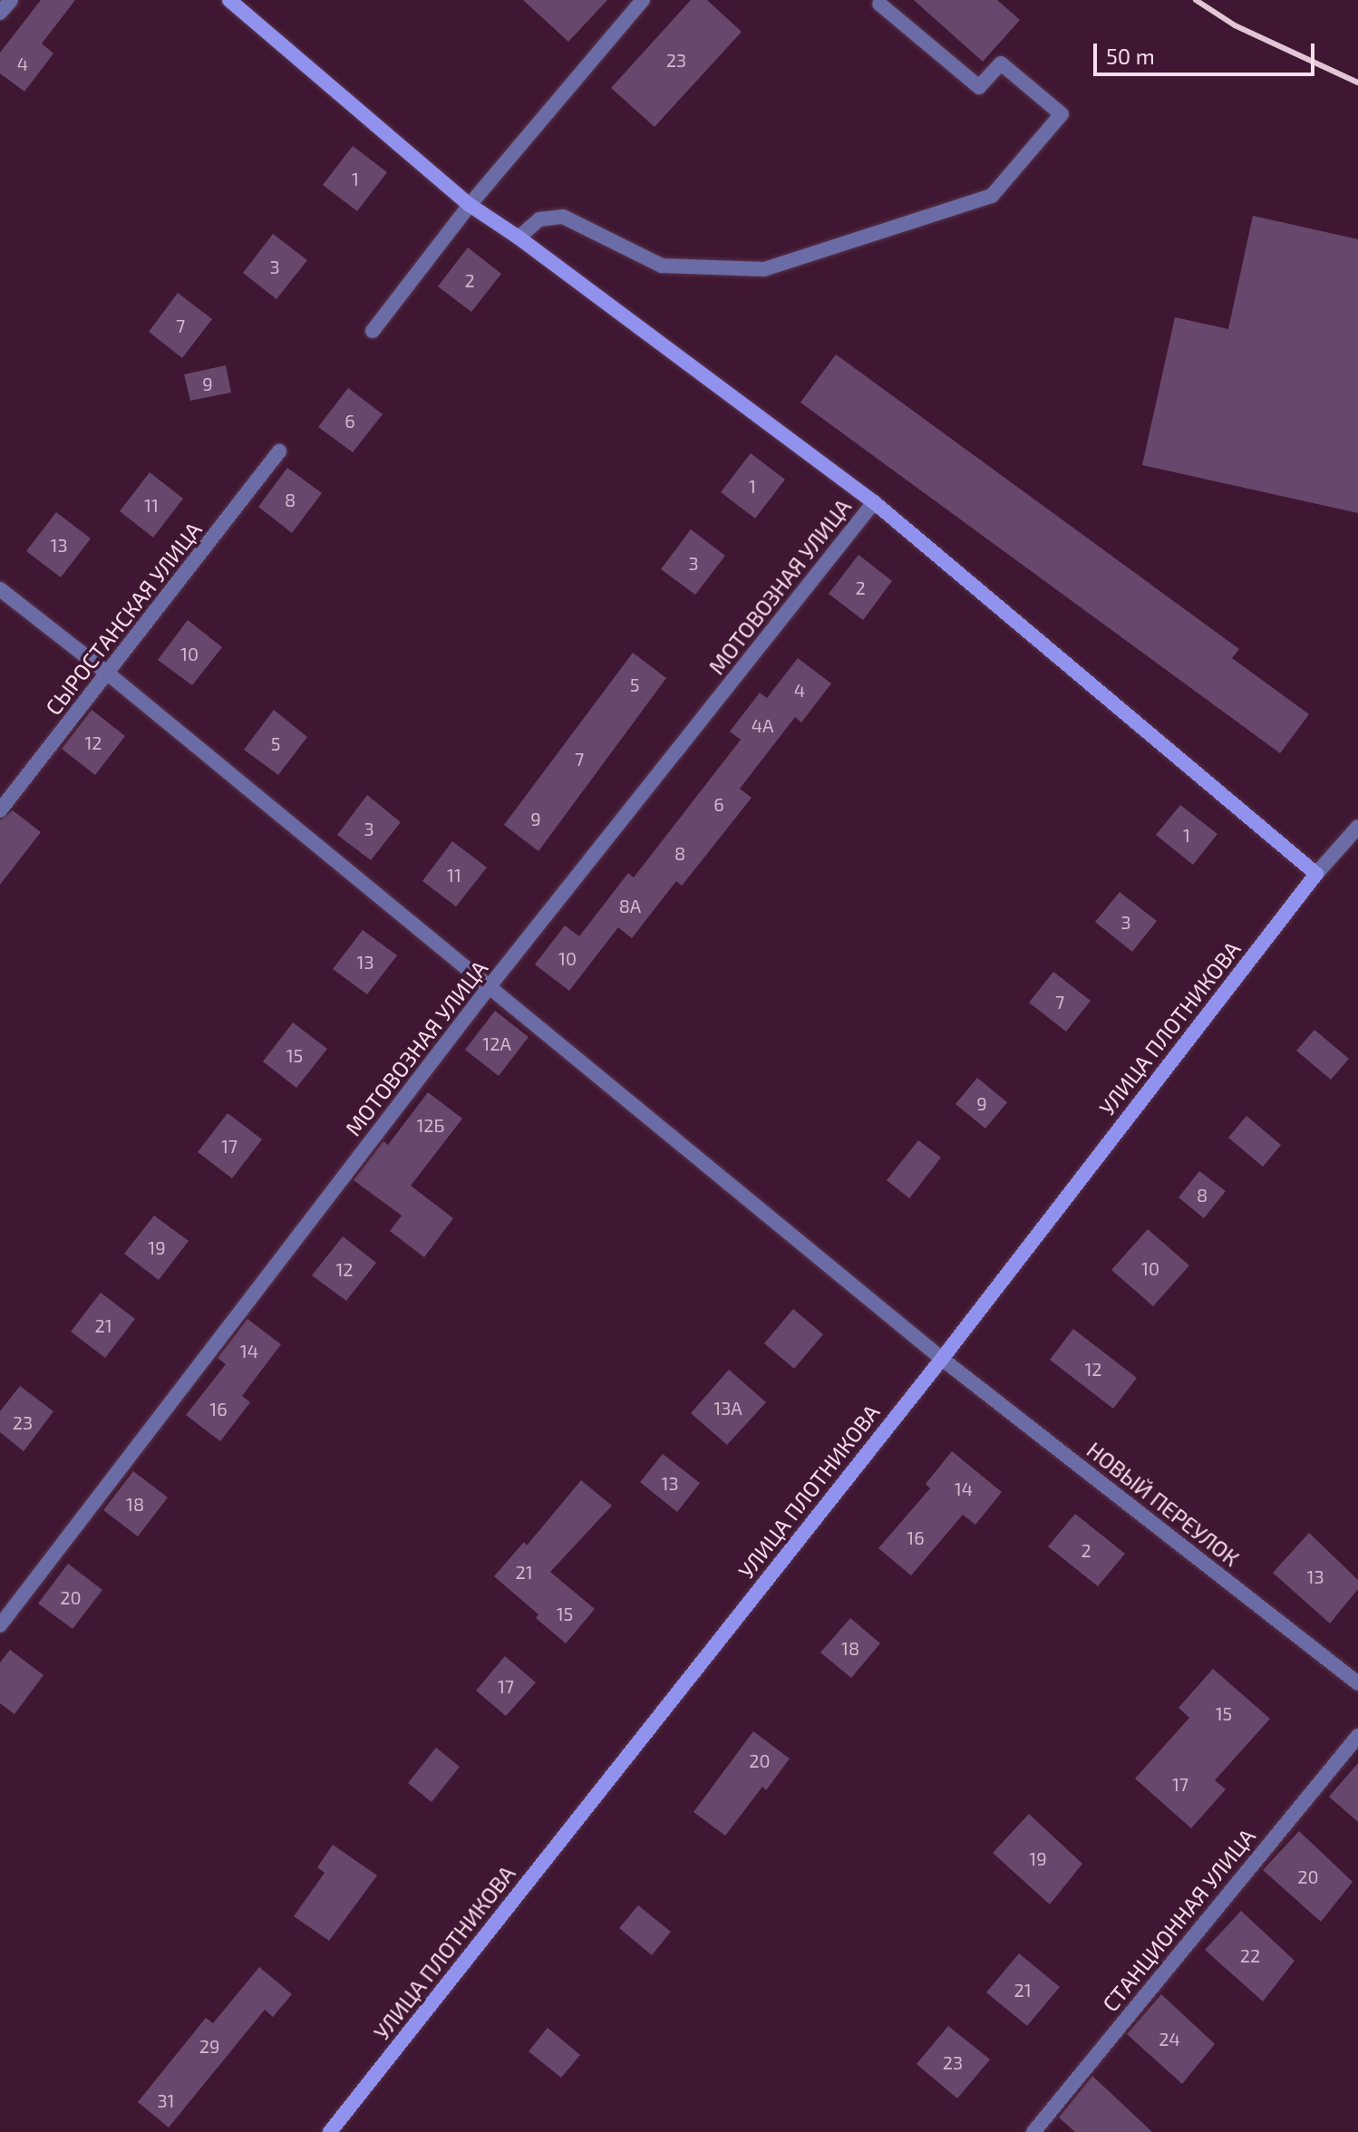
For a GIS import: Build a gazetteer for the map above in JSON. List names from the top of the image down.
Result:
{
  "streets": {
    "street": [
      "МОТОВОЗНАЯ УЛИЦА",
      "СЫРОСТАНСКАЯ УЛИЦА",
      "УЛИЦА ПЛОТНИКОВА",
      "НОВЫЙ ПЕРЕУЛОК",
      "СТАНЦИОННАЯ УЛИЦА"
    ]
  },
  "crossings": [
    ["МОТОВОЗНАЯ УЛИЦА", "НОВЫЙ ПЕРЕУЛОК"],
    ["СЫРОСТАНСКАЯ УЛИЦА", "НОВЫЙ ПЕРЕУЛОК"],
    ["УЛИЦА ПЛОТНИКОВА", "НОВЫЙ ПЕРЕУЛОК"]
  ],
  "house_numbers": [
    "23",
    "4",
    "1",
    "3",
    "2",
    "7",
    "9",
    "6",
    "1",
    "8",
    "11",
    "13",
    "3",
    "2",
    "10",
    "5",
    "4",
    "4А",
    "12",
    "5",
    "7",
    "6",
    "9",
    "3",
    "1",
    "8",
    "11",
    "8А",
    "3",
    "10",
    "13",
    "7",
    "12А",
    "15",
    "9",
    "12Б",
    "17",
    "8",
    "19",
    "10",
    "12",
    "21",
    "14",
    "12",
    "13А",
    "16",
    "23",
    "13",
    "14",
    "18",
    "16",
    "2",
    "21",
    "13",
    "20",
    "15",
    "18",
    "17",
    "15",
    "20",
    "17",
    "19",
    "20",
    "22",
    "21",
    "24",
    "29",
    "23",
    "31"
  ],
  "scale_bar": "50 m"
}
